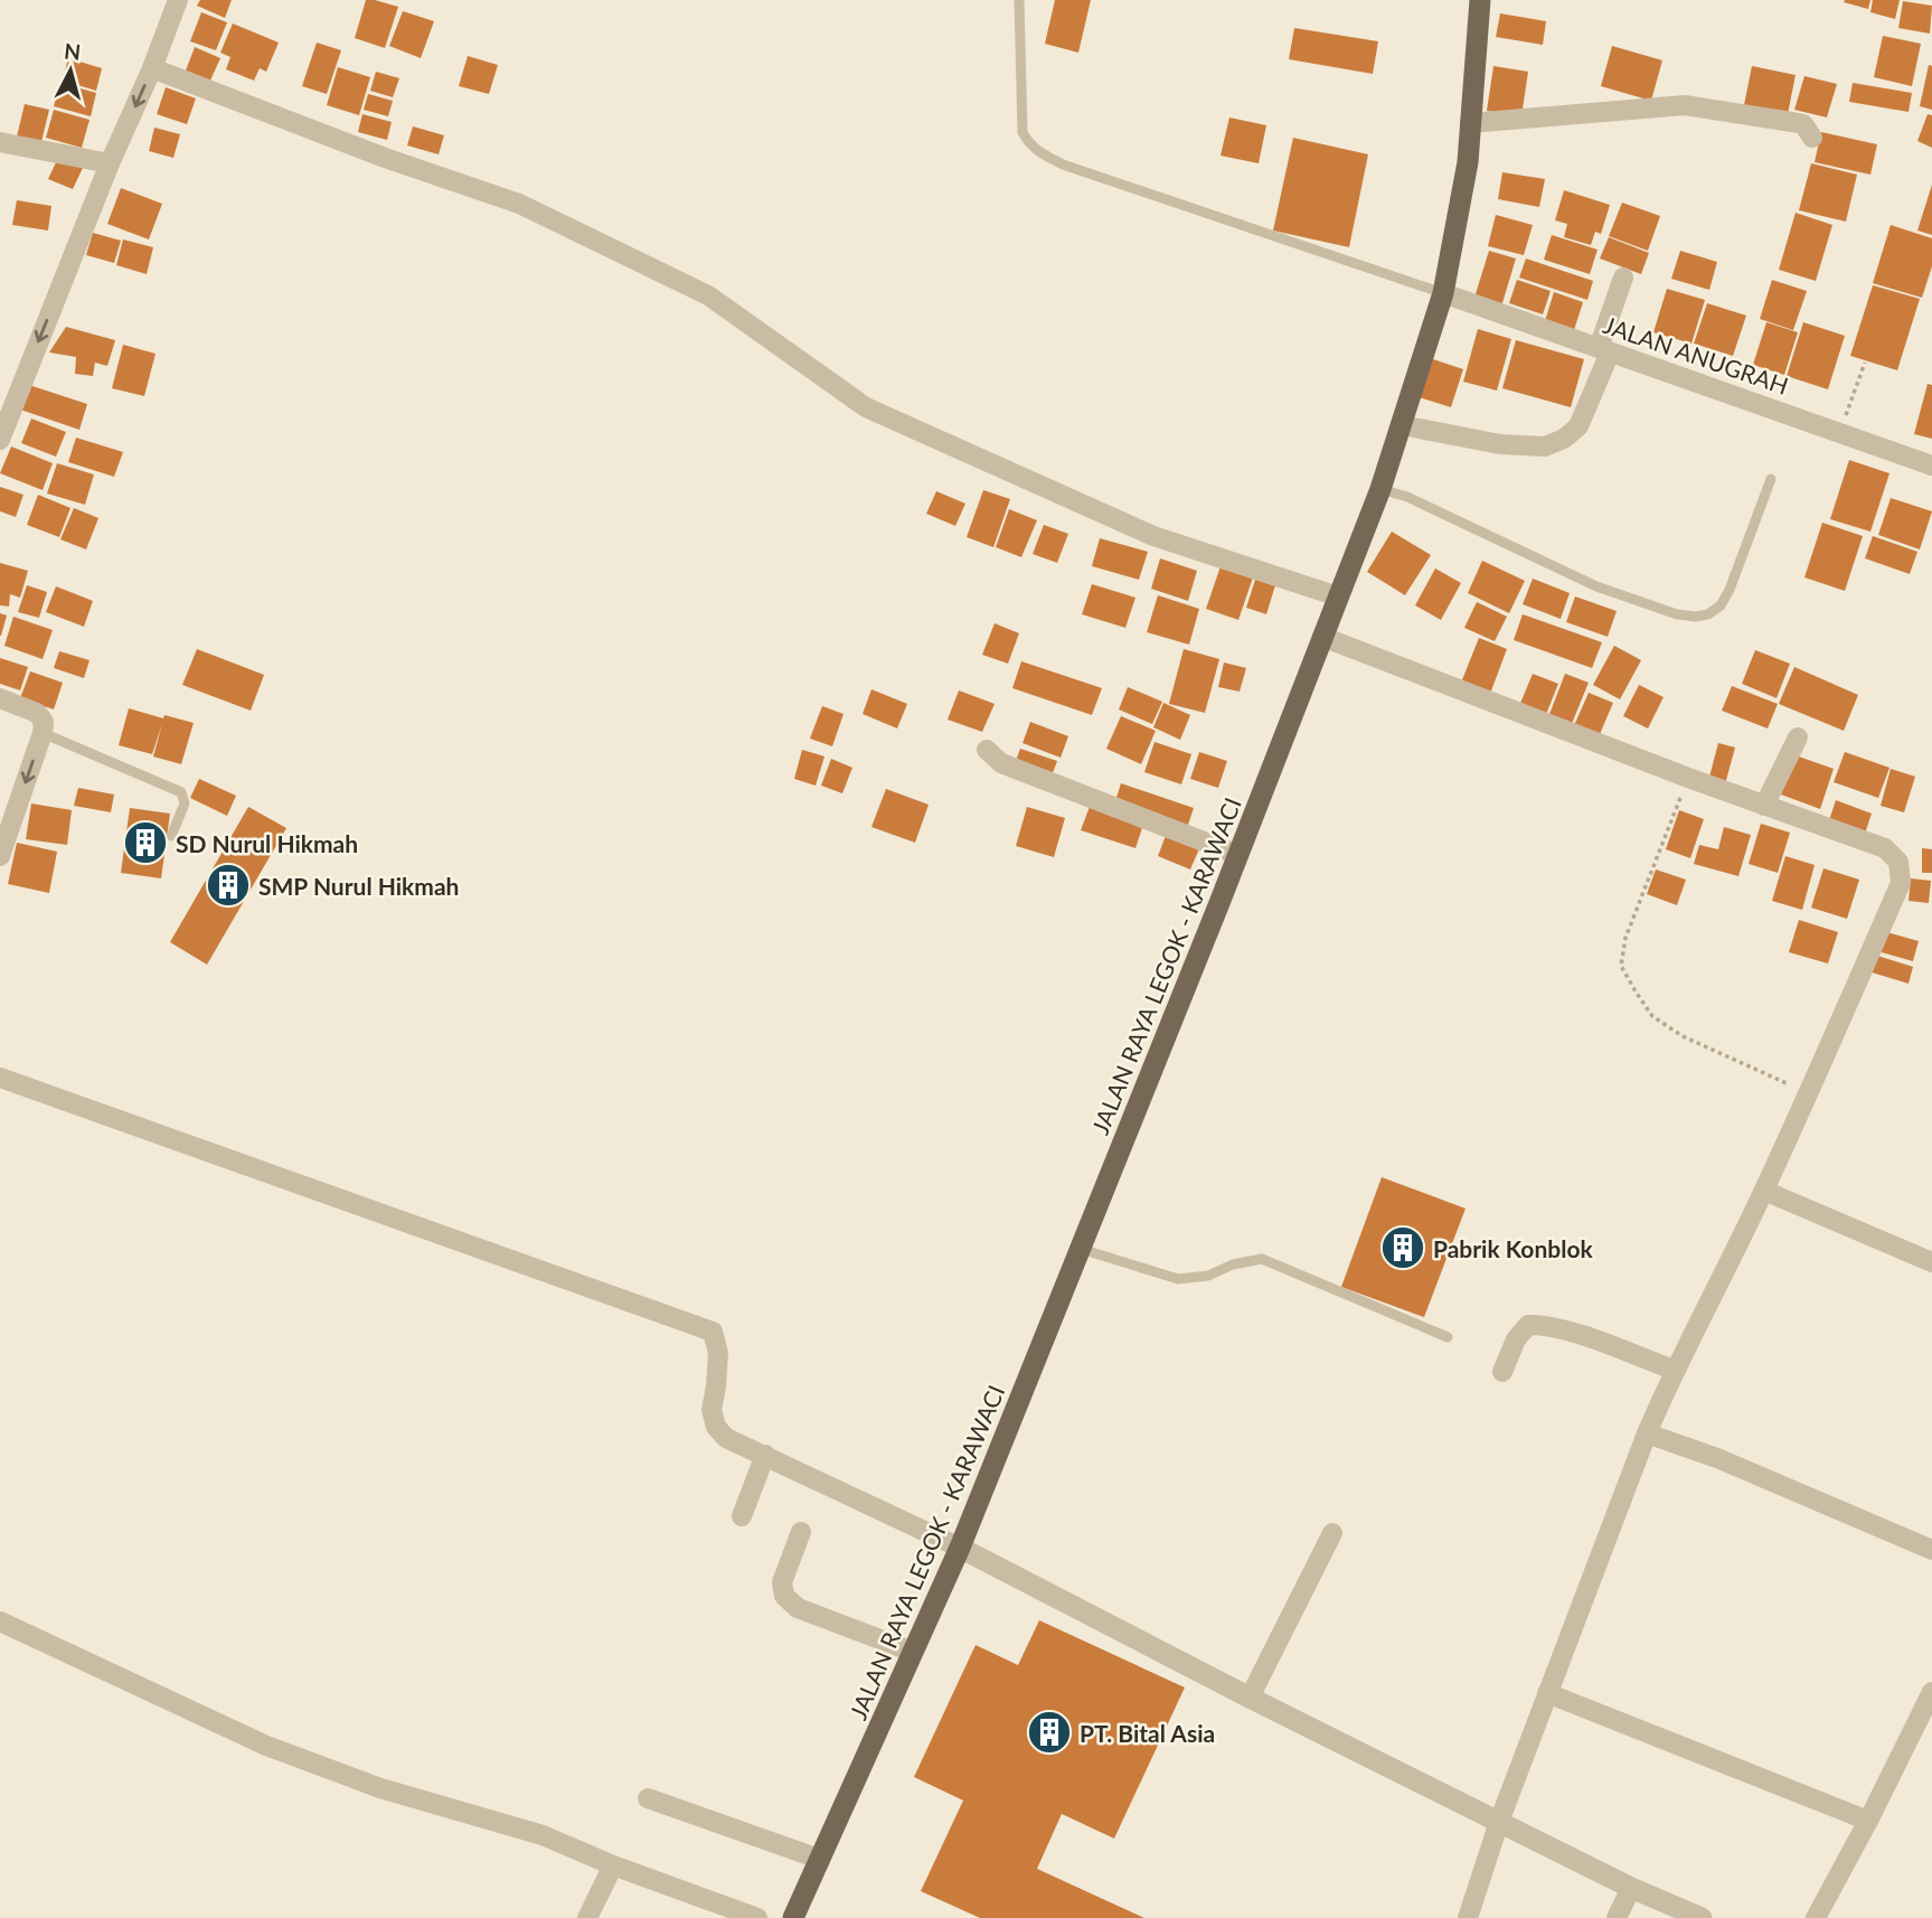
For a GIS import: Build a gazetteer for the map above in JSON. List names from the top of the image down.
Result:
{
  "streets": {
    "main road": ["JALAN RAYA LEGOK - KARAWACI"],
    "street": ["JALAN ANUGRAH"]
  },
  "crossings": [
    ["JALAN ANUGRAH", "JALAN RAYA LEGOK - KARAWACI"]
  ],
  "places": {
    "building": [
      "SD Nurul Hikmah",
      "SMP Nurul Hikmah",
      "Pabrik Konblok",
      "PT. Bital Asia"
    ]
  },
  "north": "top"
}
